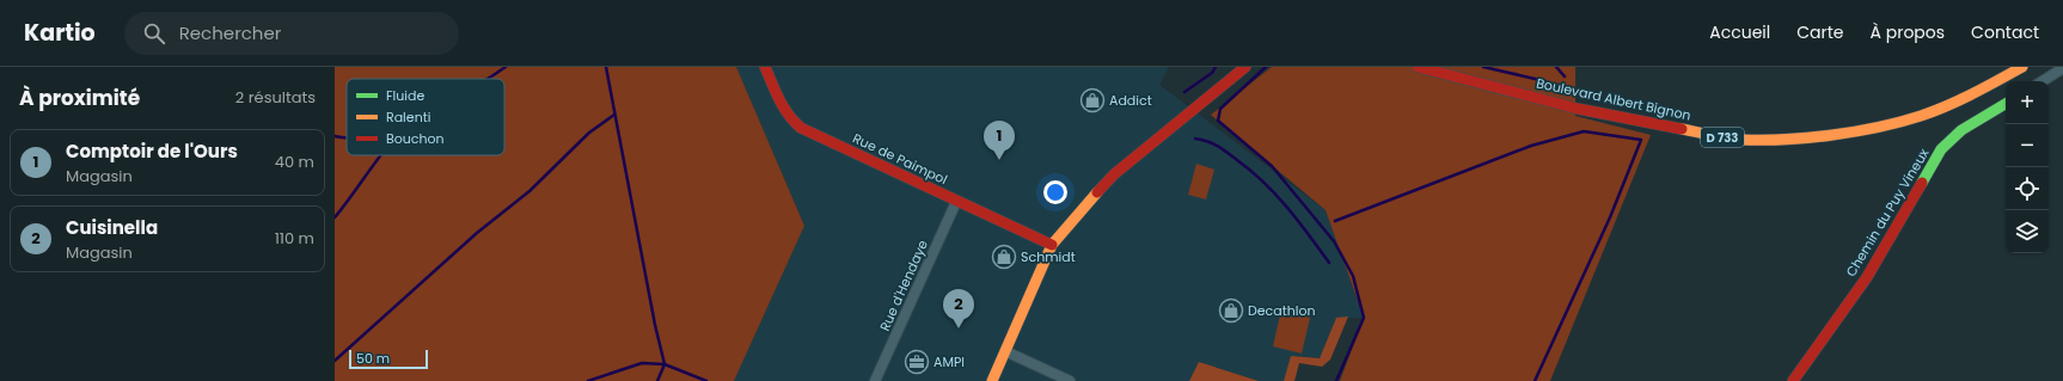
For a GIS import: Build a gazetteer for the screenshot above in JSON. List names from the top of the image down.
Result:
{
  "streets": {
    "street": [
      "Boulevard Albert Bignon",
      "D 733",
      "Rue de Paimpol",
      "Chemin du Puy Vineux",
      "Rue d'Hendaye"
    ]
  },
  "crossings": [
    ["Rue de Paimpol", "Rue d'Hendaye"]
  ],
  "places": {
    "shop": ["Addict", "Schmidt", "Decathlon"],
    "office": ["AMPI"]
  },
  "legend": ["Fluide", "Ralenti", "Bouchon"],
  "scale_bar": "50 m",
  "page": {
    "header": "Kartio",
    "search": "Rechercher",
    "nav": [
      "Accueil",
      "Carte",
      "À propos",
      "Contact"
    ],
    "heading": ["À proximité", "2 résultats"],
    "map_buttons": ["+", "−"],
    "pins": ["1", "2"],
    "list": [
      {
        "mark": "1",
        "name": "Comptoir de l'Ours",
        "note": "Magasin",
        "value": "40 m"
      },
      {
        "mark": "2",
        "name": "Cuisinella",
        "note": "Magasin",
        "value": "110 m"
      }
    ],
    "scale": "50 m"
  }
}
